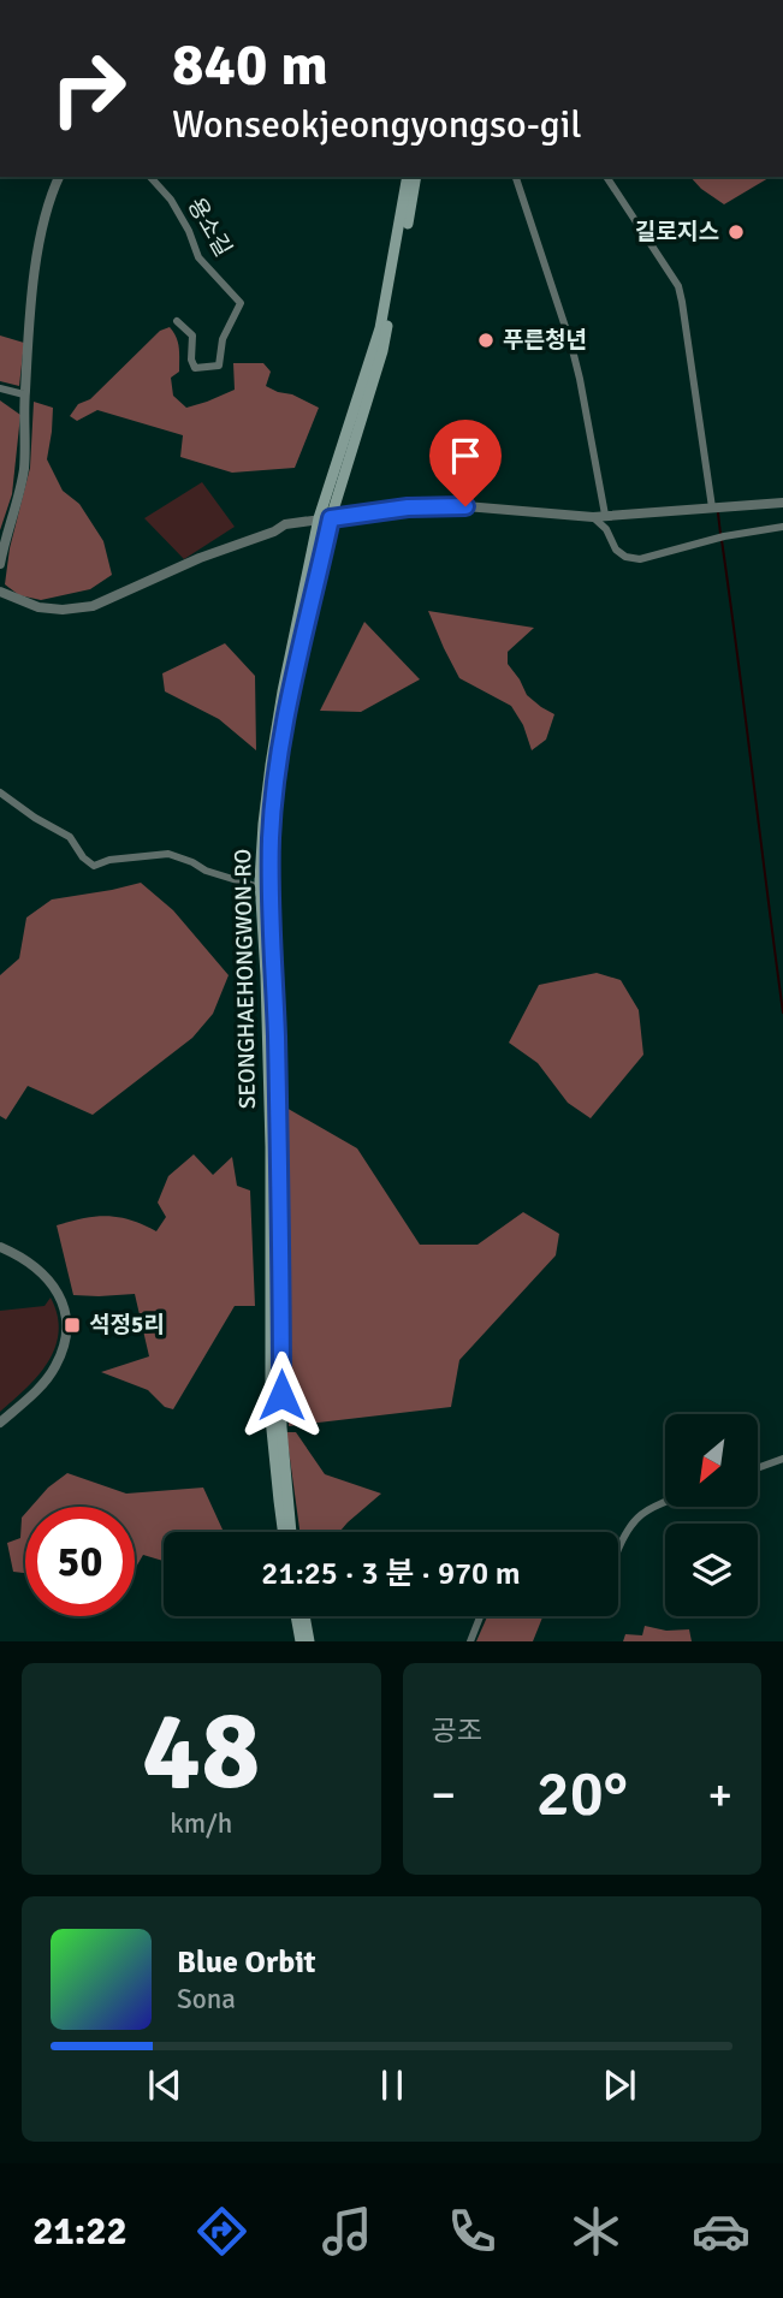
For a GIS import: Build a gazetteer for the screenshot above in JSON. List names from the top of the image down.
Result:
{
  "streets": {
    "main road": ["SEONGHAEHONGWON-RO"],
    "street": ["용소길"]
  },
  "places": {
    "other": ["길로지스", "푸른청년"],
    "transit": ["석정5리"]
  },
  "north": "bottom left",
  "page": {
    "turn": ["840 m", "Wonseokjeongyongso-gil"],
    "limit": "50",
    "trip": "21:25 · 3 분 · 970 m",
    "tile": [
      ["48", "km/h"],
      "공조"
    ],
    "heat": ["−", "20°", "+"],
    "song": ["Blue Orbit", "Sona"],
    "tabs": "21:22"
  }
}
